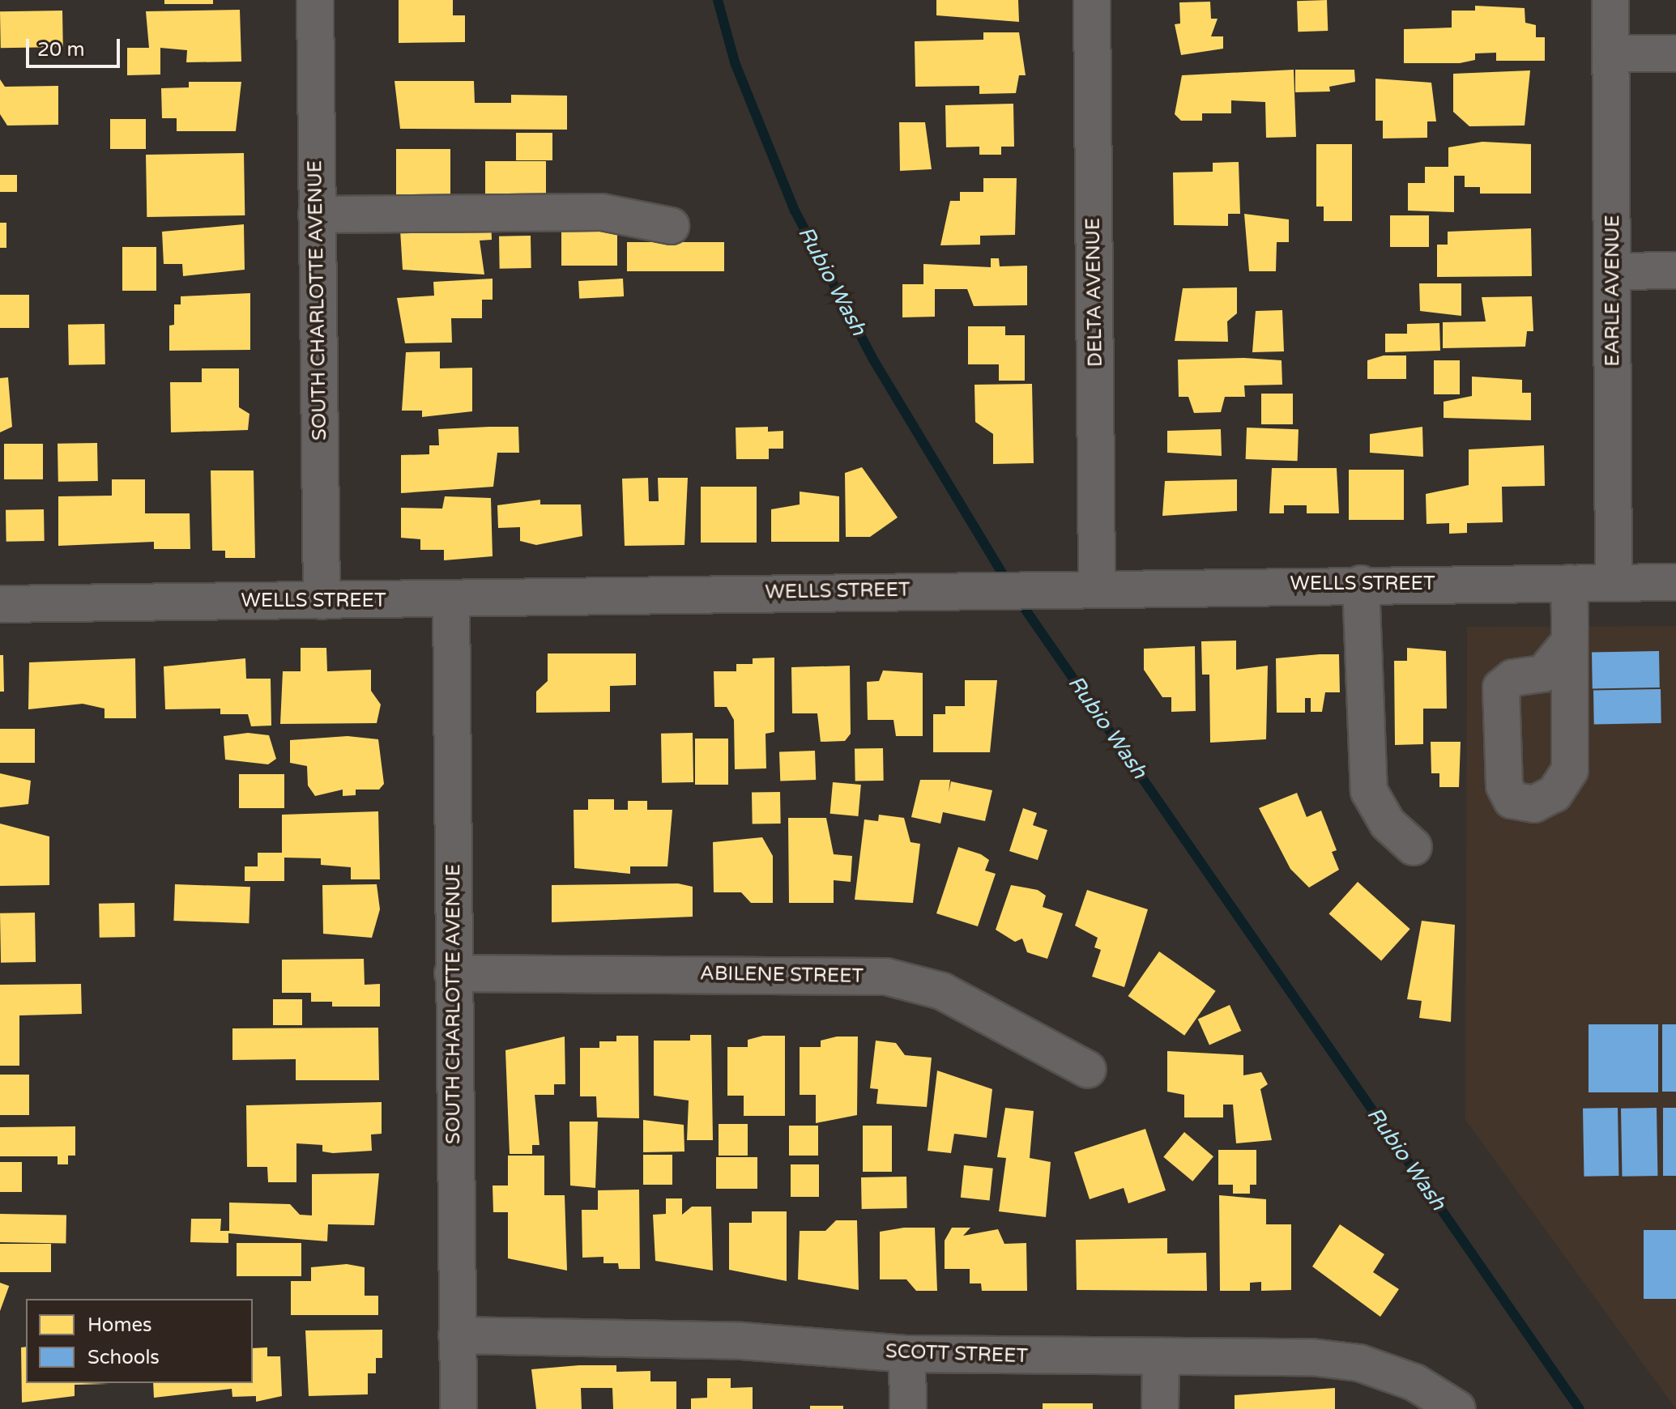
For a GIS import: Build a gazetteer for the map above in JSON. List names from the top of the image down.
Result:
{
  "streets": {
    "street": [
      "EARLE AVENUE",
      "DELTA AVENUE",
      "SOUTH CHARLOTTE AVENUE",
      "WELLS STREET",
      "ABILENE STREET",
      "SCOTT STREET"
    ]
  },
  "crossings": [
    ["EARLE AVENUE", "WELLS STREET"],
    ["DELTA AVENUE", "WELLS STREET"],
    ["SOUTH CHARLOTTE AVENUE", "WELLS STREET"],
    ["SOUTH CHARLOTTE AVENUE", "ABILENE STREET"],
    ["SOUTH CHARLOTTE AVENUE", "SCOTT STREET"]
  ],
  "water": ["Rubio Wash"],
  "legend": ["Homes", "Schools"],
  "scale_bar": "20 m"
}
